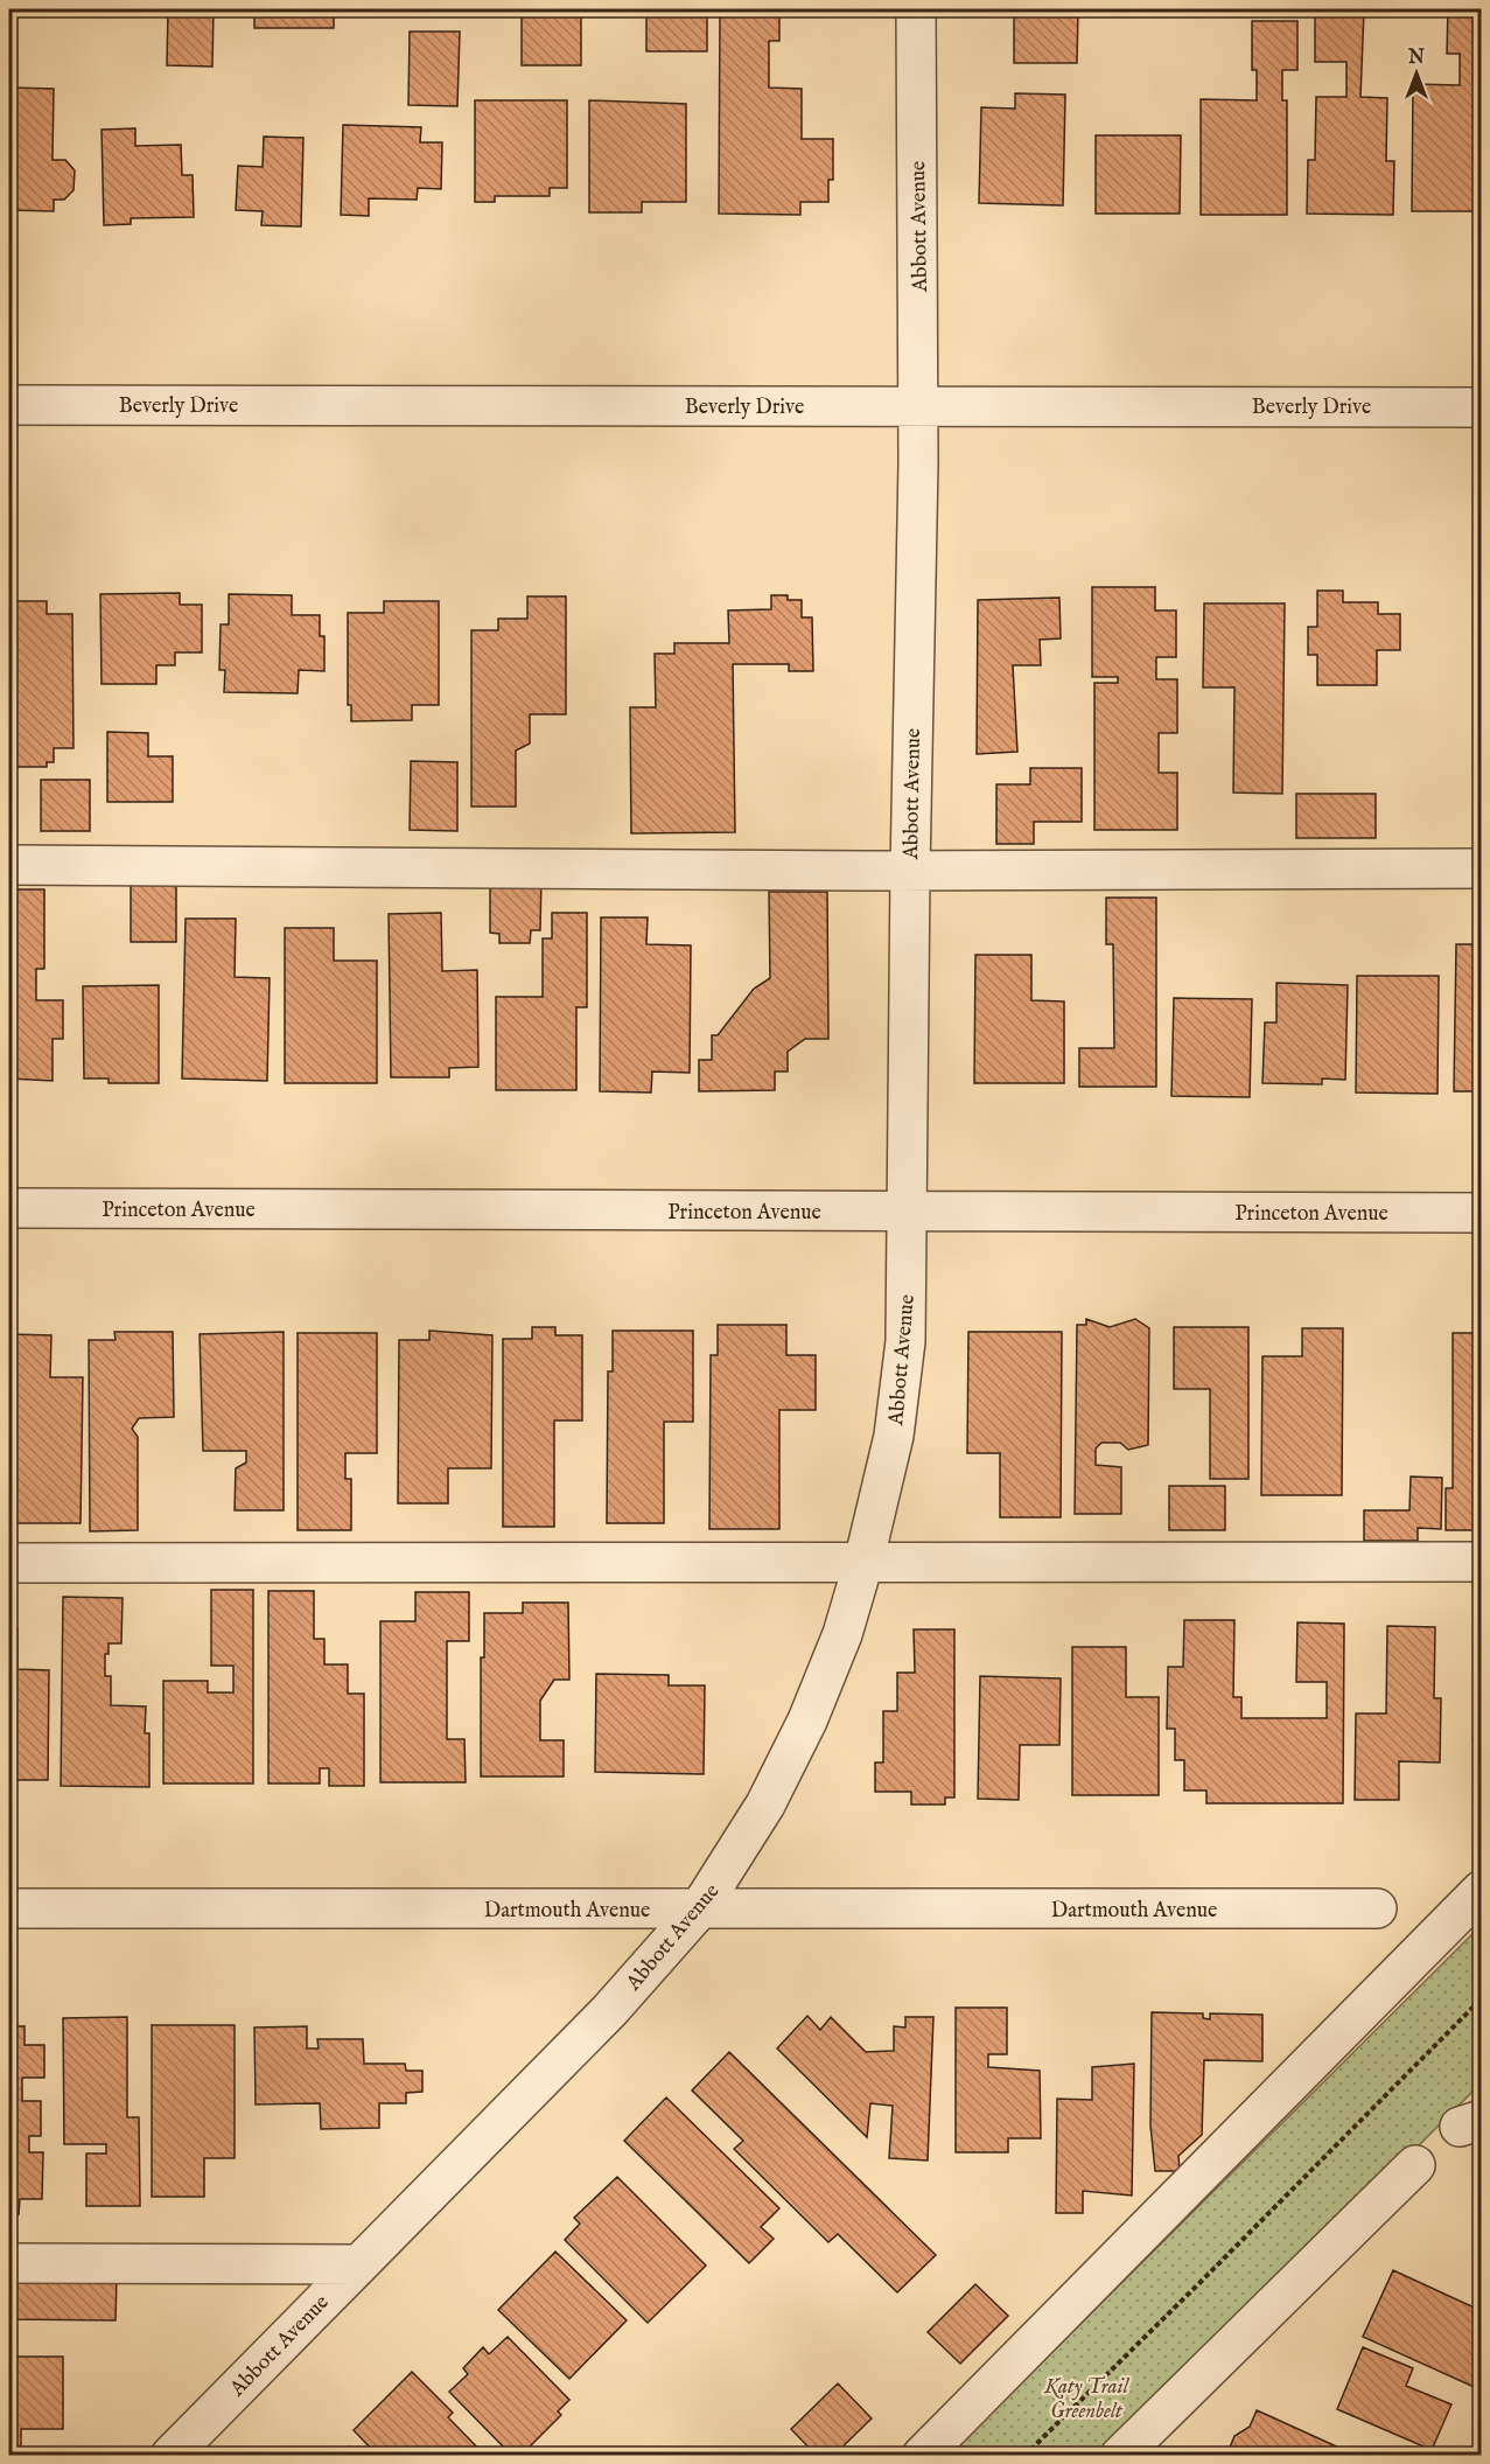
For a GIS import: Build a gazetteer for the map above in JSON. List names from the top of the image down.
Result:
{
  "streets": {
    "street": [
      "Abbott Avenue",
      "Beverly Drive",
      "Princeton Avenue",
      "Dartmouth Avenue"
    ]
  },
  "crossings": [
    ["Abbott Avenue", "Beverly Drive"],
    ["Abbott Avenue", "Princeton Avenue"],
    ["Abbott Avenue", "Dartmouth Avenue"]
  ],
  "parks": ["Katy Trail Greenbelt"],
  "north": "top"
}
